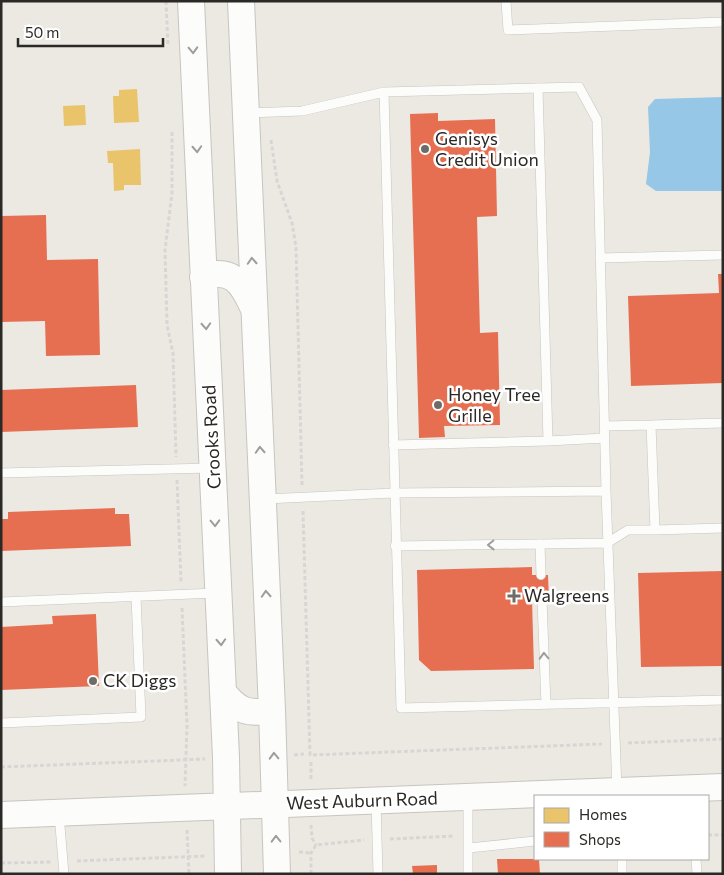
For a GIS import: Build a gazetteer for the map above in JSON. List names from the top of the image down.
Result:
{
  "streets": {
    "main road": ["Crooks Road", "West Auburn Road"]
  },
  "crossings": [
    ["Crooks Road", "West Auburn Road"]
  ],
  "places": {
    "other": ["Genisys Credit Union", "Honey Tree Grille", "CK Diggs"],
    "health": ["Walgreens"]
  },
  "legend": ["Homes", "Shops"],
  "scale_bar": "50 m"
}
